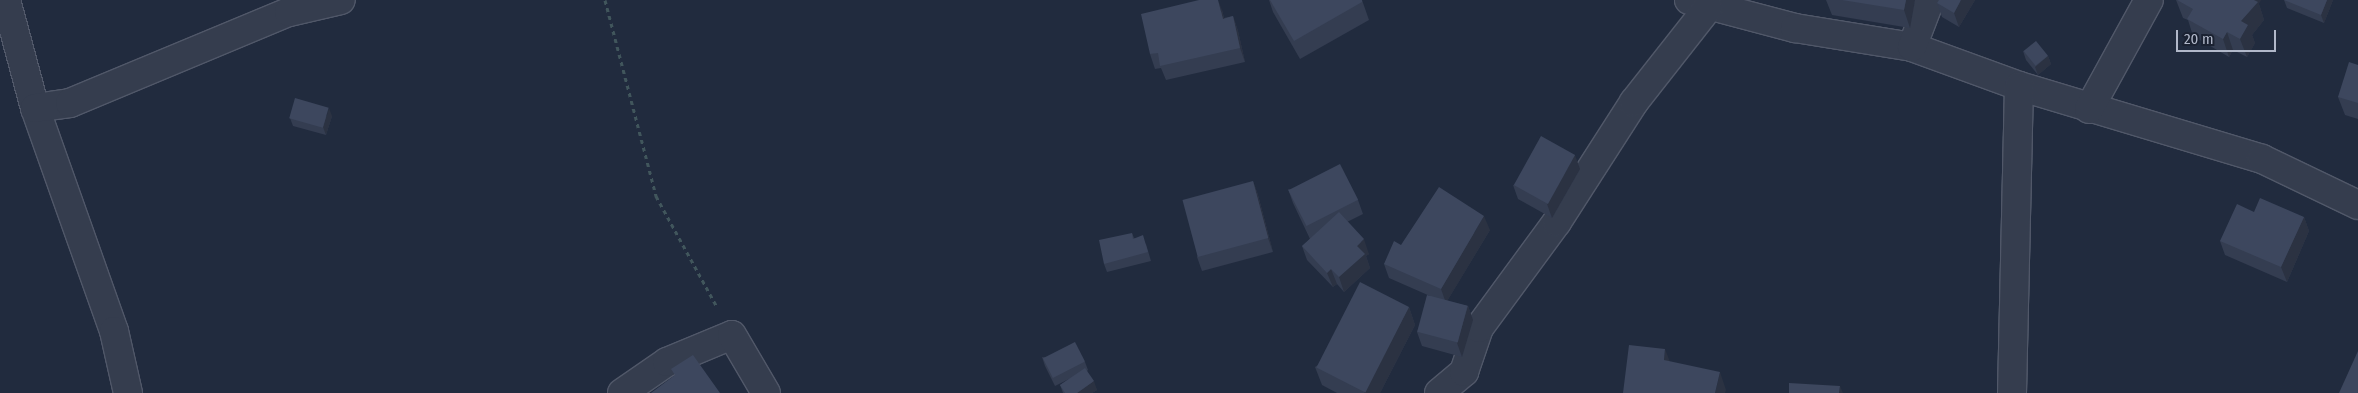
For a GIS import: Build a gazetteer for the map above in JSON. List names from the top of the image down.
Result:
{
  "scale_bar": "20 m"
}
